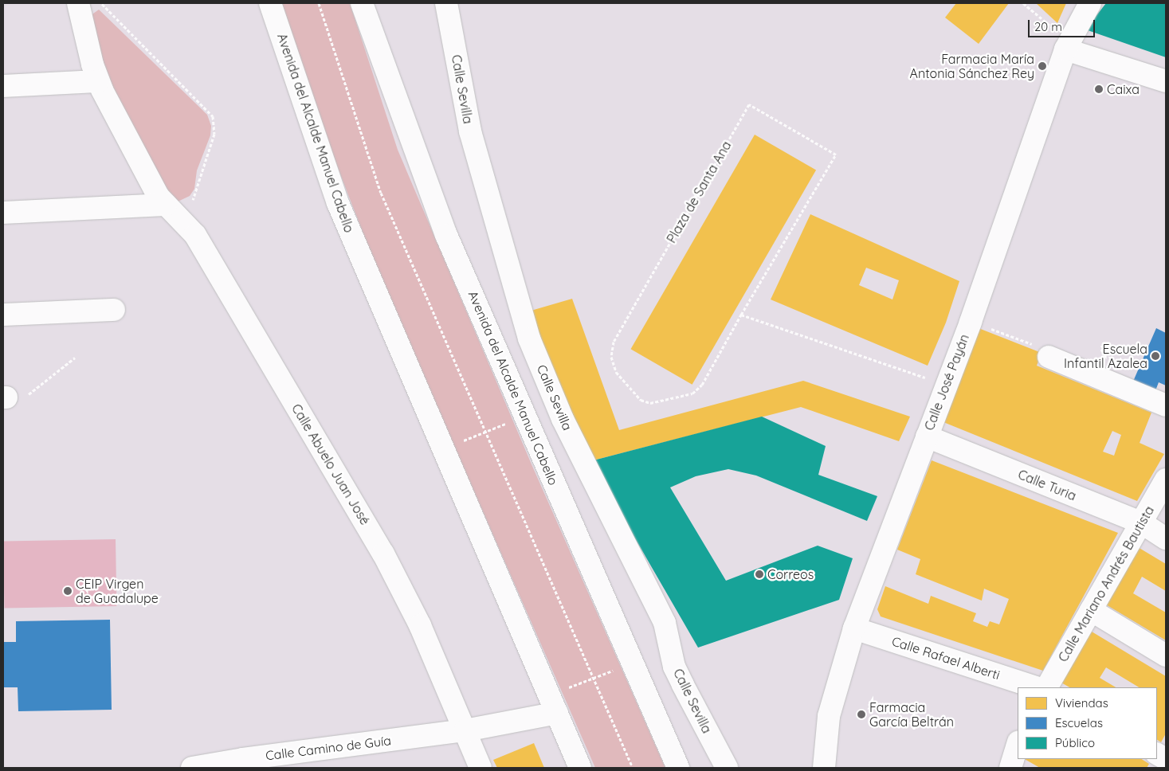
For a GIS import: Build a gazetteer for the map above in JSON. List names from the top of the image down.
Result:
{
  "streets": {
    "street": [
      "Calle Sevilla",
      "Avenida del Alcalde Manuel Cabello",
      "Calle José Payán",
      "Calle Abuelo Juan José",
      "Calle Turia",
      "Calle Mariano Andrés Bautista",
      "Calle Rafael Alberti",
      "Calle Camino de Guía"
    ],
    "path": ["Plaza de Santa Ana"]
  },
  "crossings": [
    ["Avenida del Alcalde Manuel Cabello", "Calle Camino de Guía"],
    ["Calle José Payán", "Calle Turia"],
    ["Calle José Payán", "Calle Rafael Alberti"],
    ["Calle Abuelo Juan José", "Calle Camino de Guía"],
    ["Calle Turia", "Calle Mariano Andrés Bautista"]
  ],
  "places": [
    "Farmacia María Antonia Sánchez Rey",
    "Caixa",
    "Escuela Infantil Azalea",
    "Correos",
    "CEIP Virgen de Guadalupe",
    "Farmacia García Beltrán"
  ],
  "legend": ["Viviendas", "Escuelas", "Público"],
  "scale_bar": "20 m"
}
